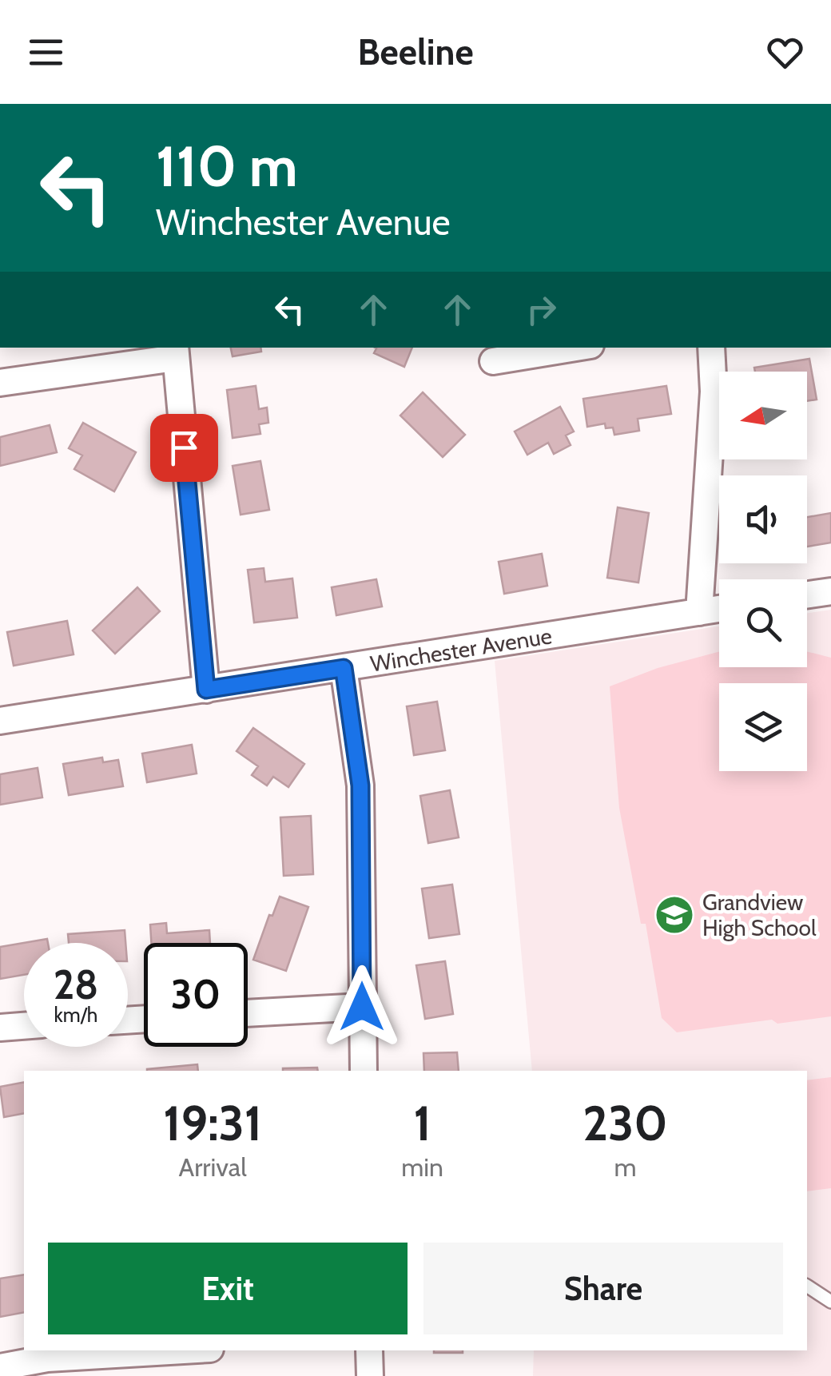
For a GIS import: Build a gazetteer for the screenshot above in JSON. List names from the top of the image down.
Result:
{
  "streets": {
    "street": ["Winchester Avenue"]
  },
  "places": {
    "school or university": ["Grandview High School"]
  },
  "north": "left",
  "page": {
    "header": "Beeline",
    "turn": ["110 m", "Winchester Avenue"],
    "speed": "28 km/h",
    "limit": "30",
    "eta": [
      "19:31",
      "Arrival",
      "1",
      "min",
      "230",
      "m"
    ],
    "buttons": ["Exit", "Share"]
  }
}
